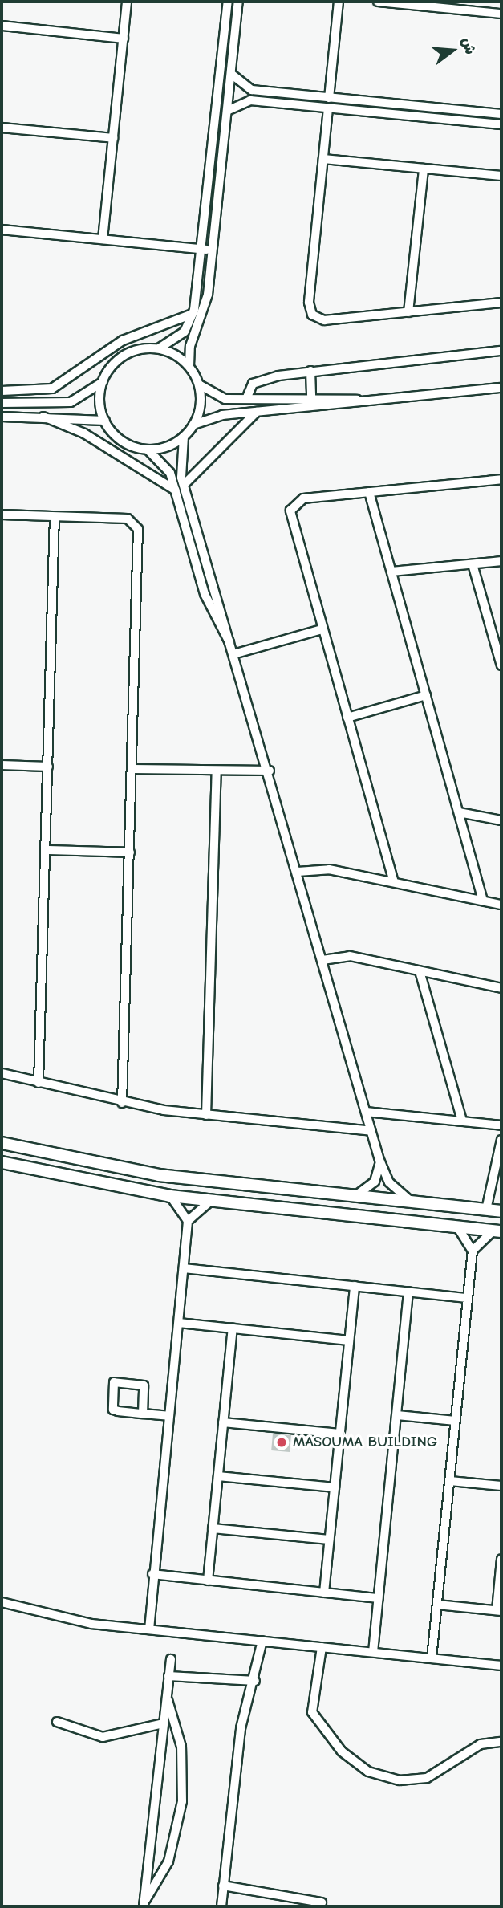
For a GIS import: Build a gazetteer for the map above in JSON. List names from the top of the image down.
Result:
{
  "places": ["MASOUMA BUILDING"],
  "north": "right"
}
